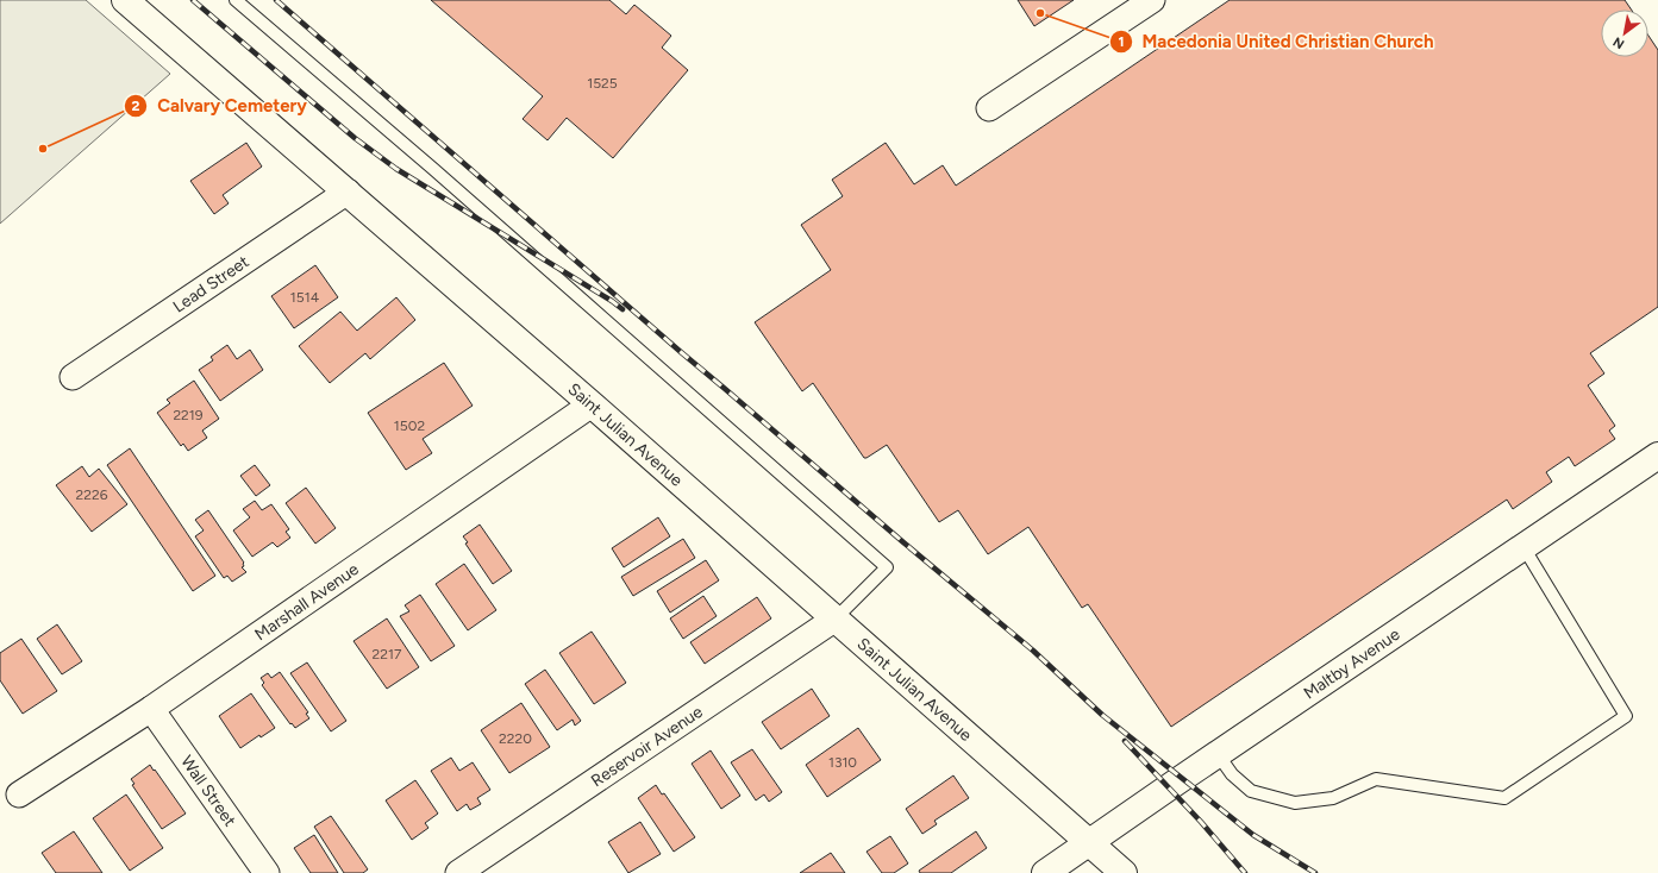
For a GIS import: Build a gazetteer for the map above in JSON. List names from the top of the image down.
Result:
{
  "streets": {
    "street": [
      "Lead Street",
      "Saint Julian Avenue",
      "Marshall Avenue",
      "Maltby Avenue",
      "Reservoir Avenue",
      "Wall Street"
    ]
  },
  "crossings": [
    ["Lead Street", "Saint Julian Avenue"],
    ["Saint Julian Avenue", "Marshall Avenue"],
    ["Saint Julian Avenue", "Maltby Avenue"],
    ["Saint Julian Avenue", "Reservoir Avenue"],
    ["Marshall Avenue", "Wall Street"]
  ],
  "places": ["Macedonia United Christian Church", "Calvary Cemetery"],
  "house_numbers": [
    "1525",
    "1514",
    "2219",
    "1502",
    "2226",
    "2217",
    "2220",
    "1310"
  ],
  "north": "bottom left"
}
